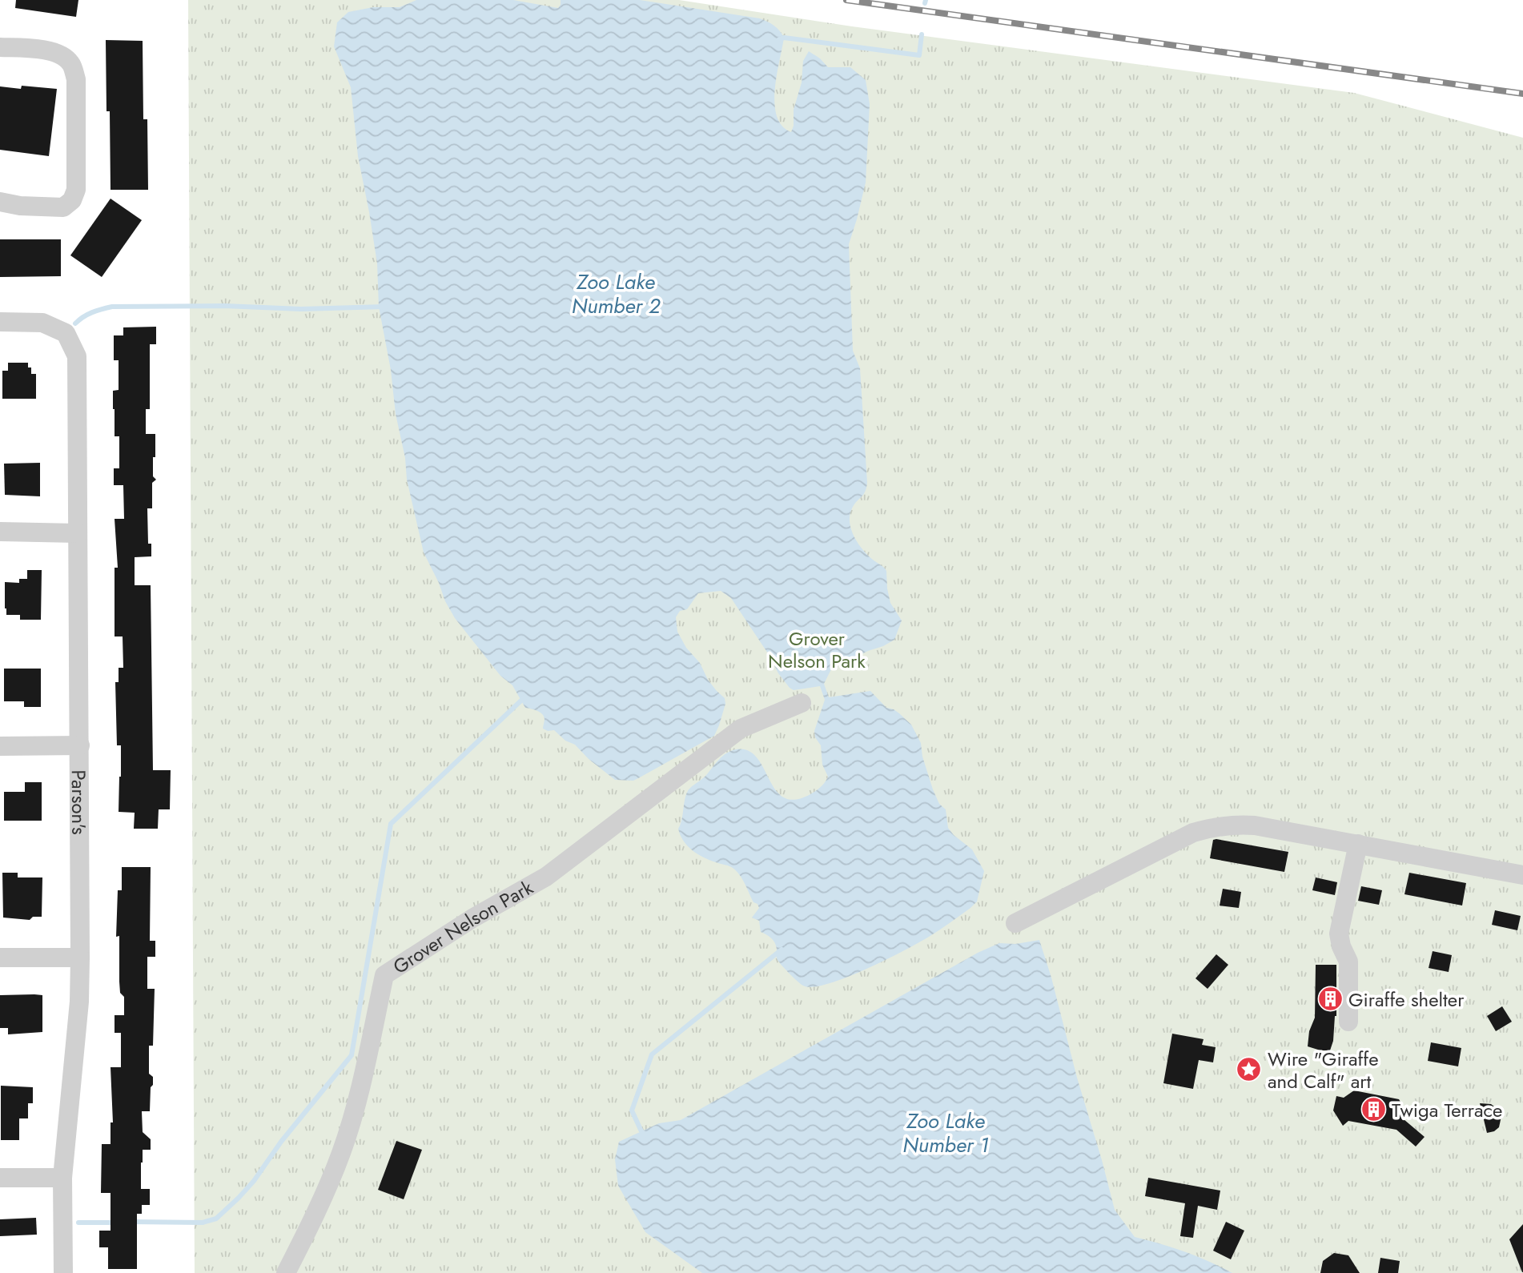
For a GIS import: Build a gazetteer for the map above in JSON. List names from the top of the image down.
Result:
{
  "streets": {
    "street": ["Parson's", "Grover Nelson Park"]
  },
  "water": ["Zoo Lake Number 2", "Zoo Lake Number 1"],
  "parks": ["Grover Nelson Park"],
  "places": {
    "building": ["Giraffe shelter", "Twiga Terrace"],
    "place": ["Wire \"Giraffe and Calf\" art"]
  }
}
